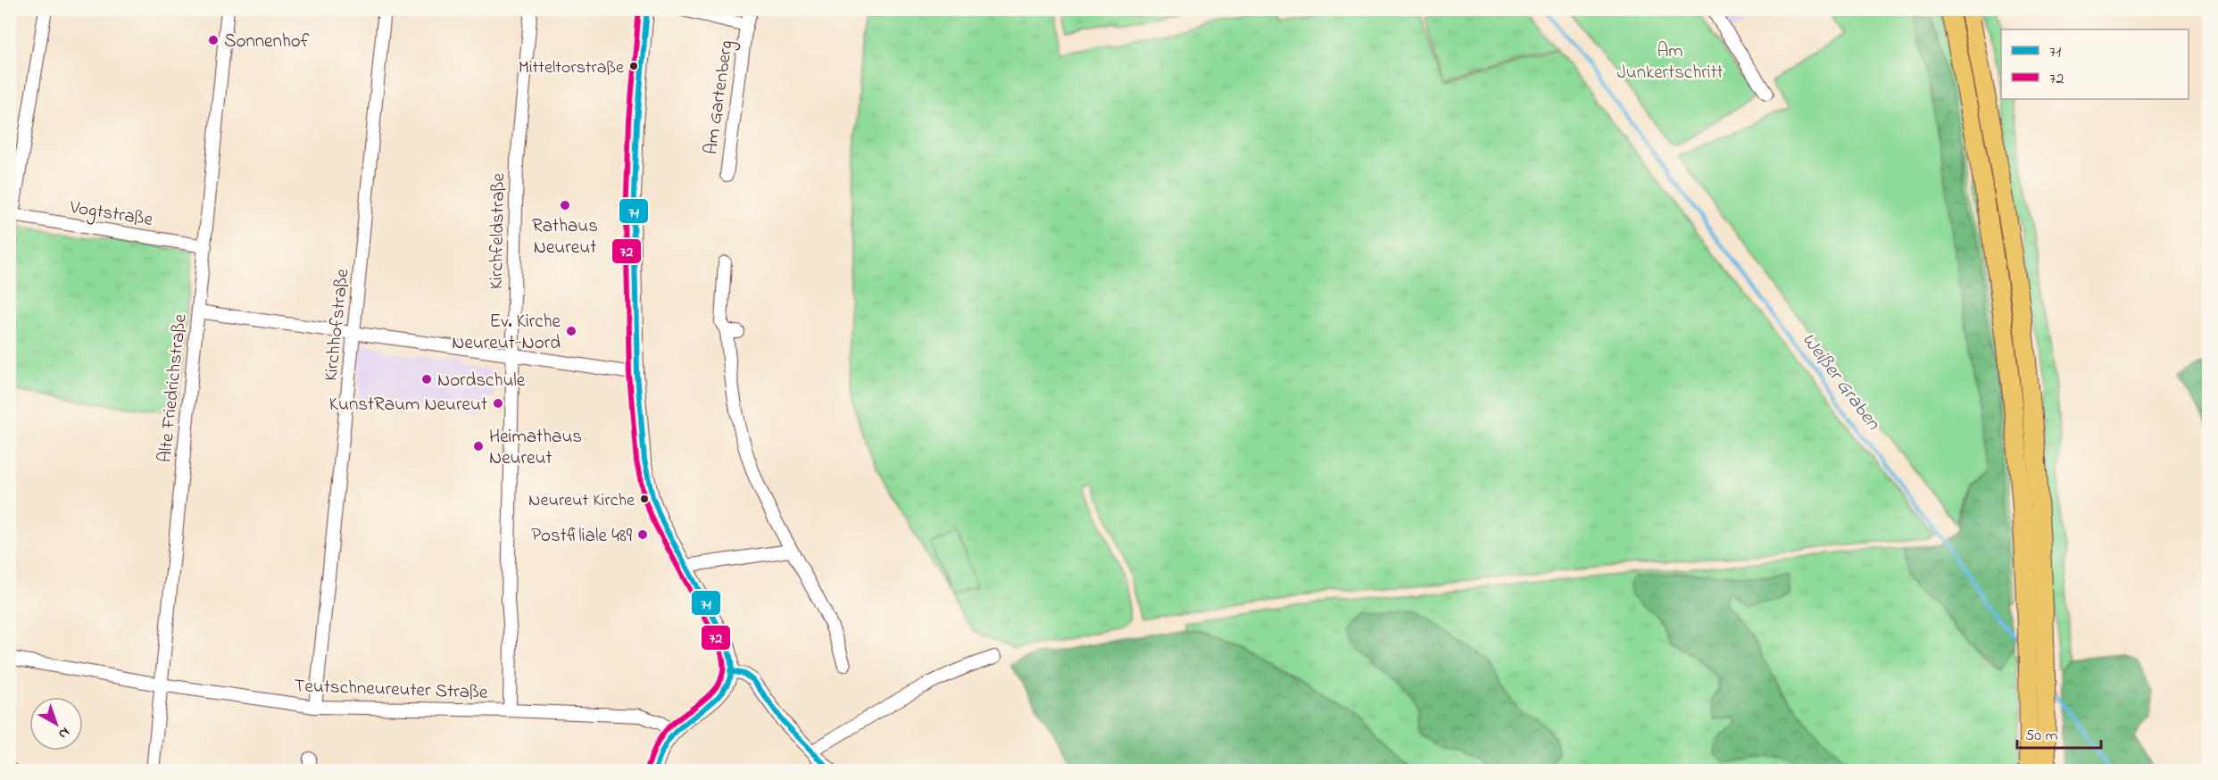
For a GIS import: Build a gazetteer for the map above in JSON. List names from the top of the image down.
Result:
{
  "streets": {
    "street": [
      "Am Gartenberg",
      "Vogtstraße",
      "Kirchfeldstraße",
      "Kirchhofstraße",
      "Alte Friedrichstraße",
      "Teutschneureuter Straße"
    ]
  },
  "crossings": [
    ["Vogtstraße", "Alte Friedrichstraße"],
    ["Kirchfeldstraße", "Teutschneureuter Straße"],
    ["Kirchhofstraße", "Teutschneureuter Straße"],
    ["Alte Friedrichstraße", "Teutschneureuter Straße"]
  ],
  "water": ["Weißer Graben"],
  "parks": ["Am Junkertschritt"],
  "places": [
    "Sonnenhof",
    "Mitteltorstraße",
    "Rathaus Neureut",
    "Ev. Kirche Neureut-Nord",
    "Nordschule",
    "KunstRaum Neureut",
    "Heimathaus Neureut",
    "Neureut Kirche",
    "Postfiliale 489"
  ],
  "lines": ["transit line 71", "transit line 72"],
  "legend": ["71", "72"],
  "scale_bar": "50 m",
  "north": "bottom right"
}
